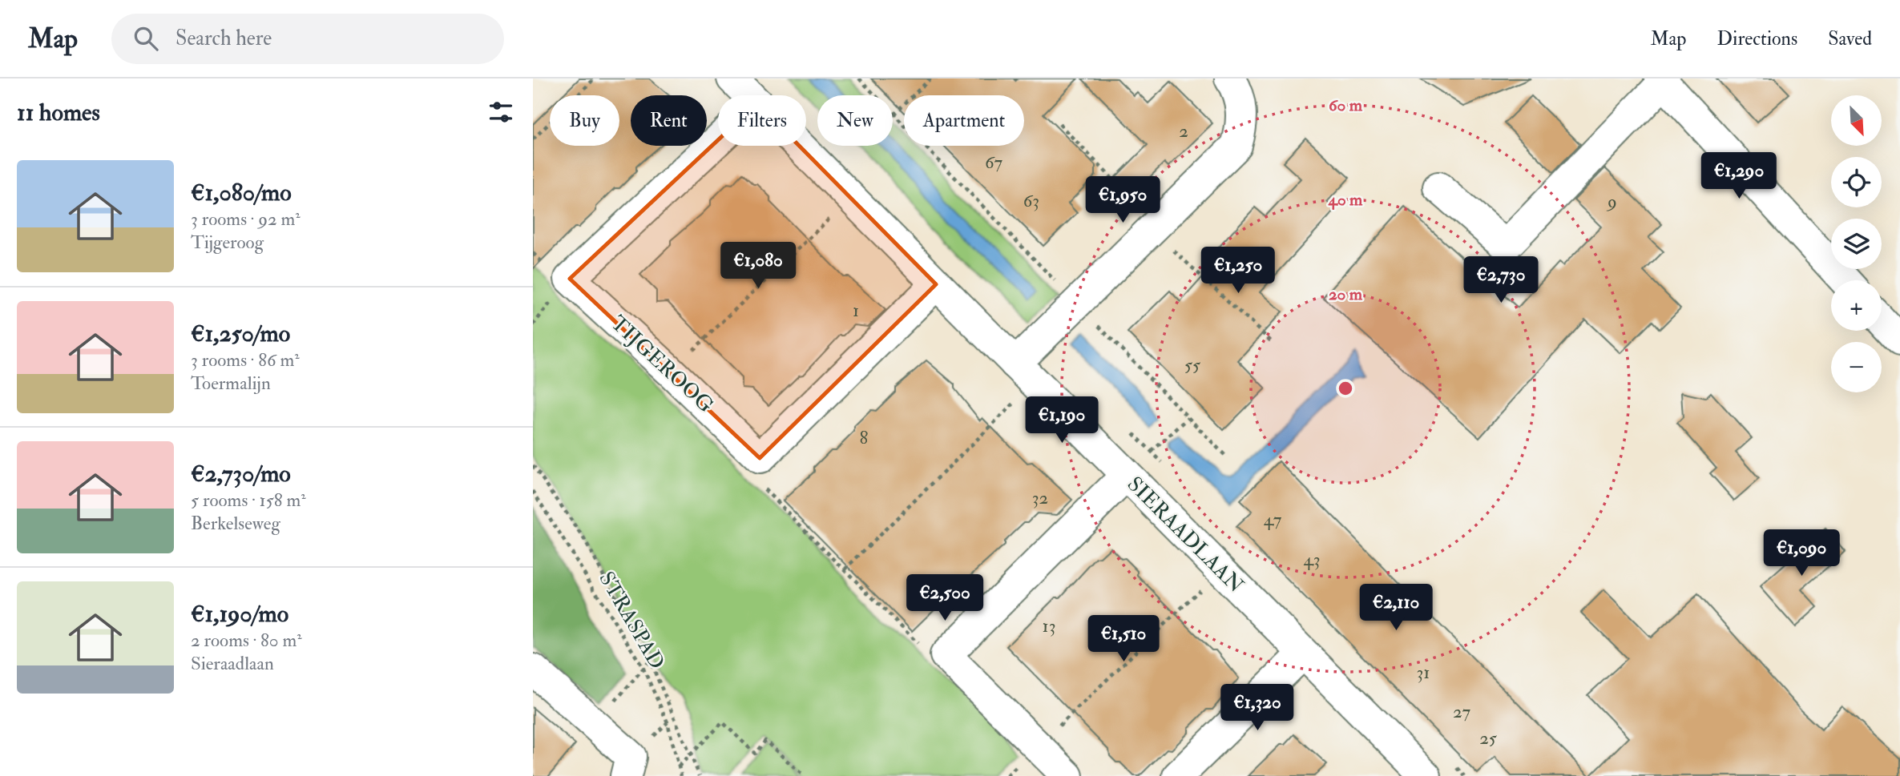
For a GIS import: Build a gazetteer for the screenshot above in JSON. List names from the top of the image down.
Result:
{
  "streets": {
    "street": ["TIJGEROOG", "SIERAADLAAN"],
    "path": ["STRASPAD"]
  },
  "house_numbers": [
    "2",
    "67",
    "63",
    "9",
    "1",
    "55",
    "8",
    "32",
    "47",
    "43",
    "13",
    "31",
    "27",
    "25"
  ],
  "north": "bottom right",
  "page": {
    "header": "Map",
    "search": "Search here",
    "nav": ["Map", "Directions", "Saved"],
    "heading": "11 homes",
    "map_buttons": ["+", "−"],
    "chip": [
      "Buy",
      "Rent",
      "Filters",
      "New",
      "Apartment"
    ],
    "list": [
      {
        "name": "€1,080/mo",
        "note": "3 rooms · 92 m² · Tijgeroog"
      },
      {
        "name": "€1,250/mo",
        "note": "3 rooms · 86 m² · Toermalijn"
      },
      {
        "name": "€2,730/mo",
        "note": "5 rooms · 158 m² · Berkelseweg"
      },
      {
        "name": "€1,190/mo",
        "note": "2 rooms · 80 m² · Sieraadlaan"
      }
    ],
    "price": [
      "€1,290",
      "€1,950",
      "€1,080",
      "€1,250",
      "€2,730",
      "€1,190",
      "€1,090",
      "€2,500",
      "€2,110",
      "€1,510",
      "€1,320"
    ]
  },
  "rings": ["60 m", "40 m", "20 m"]
}
